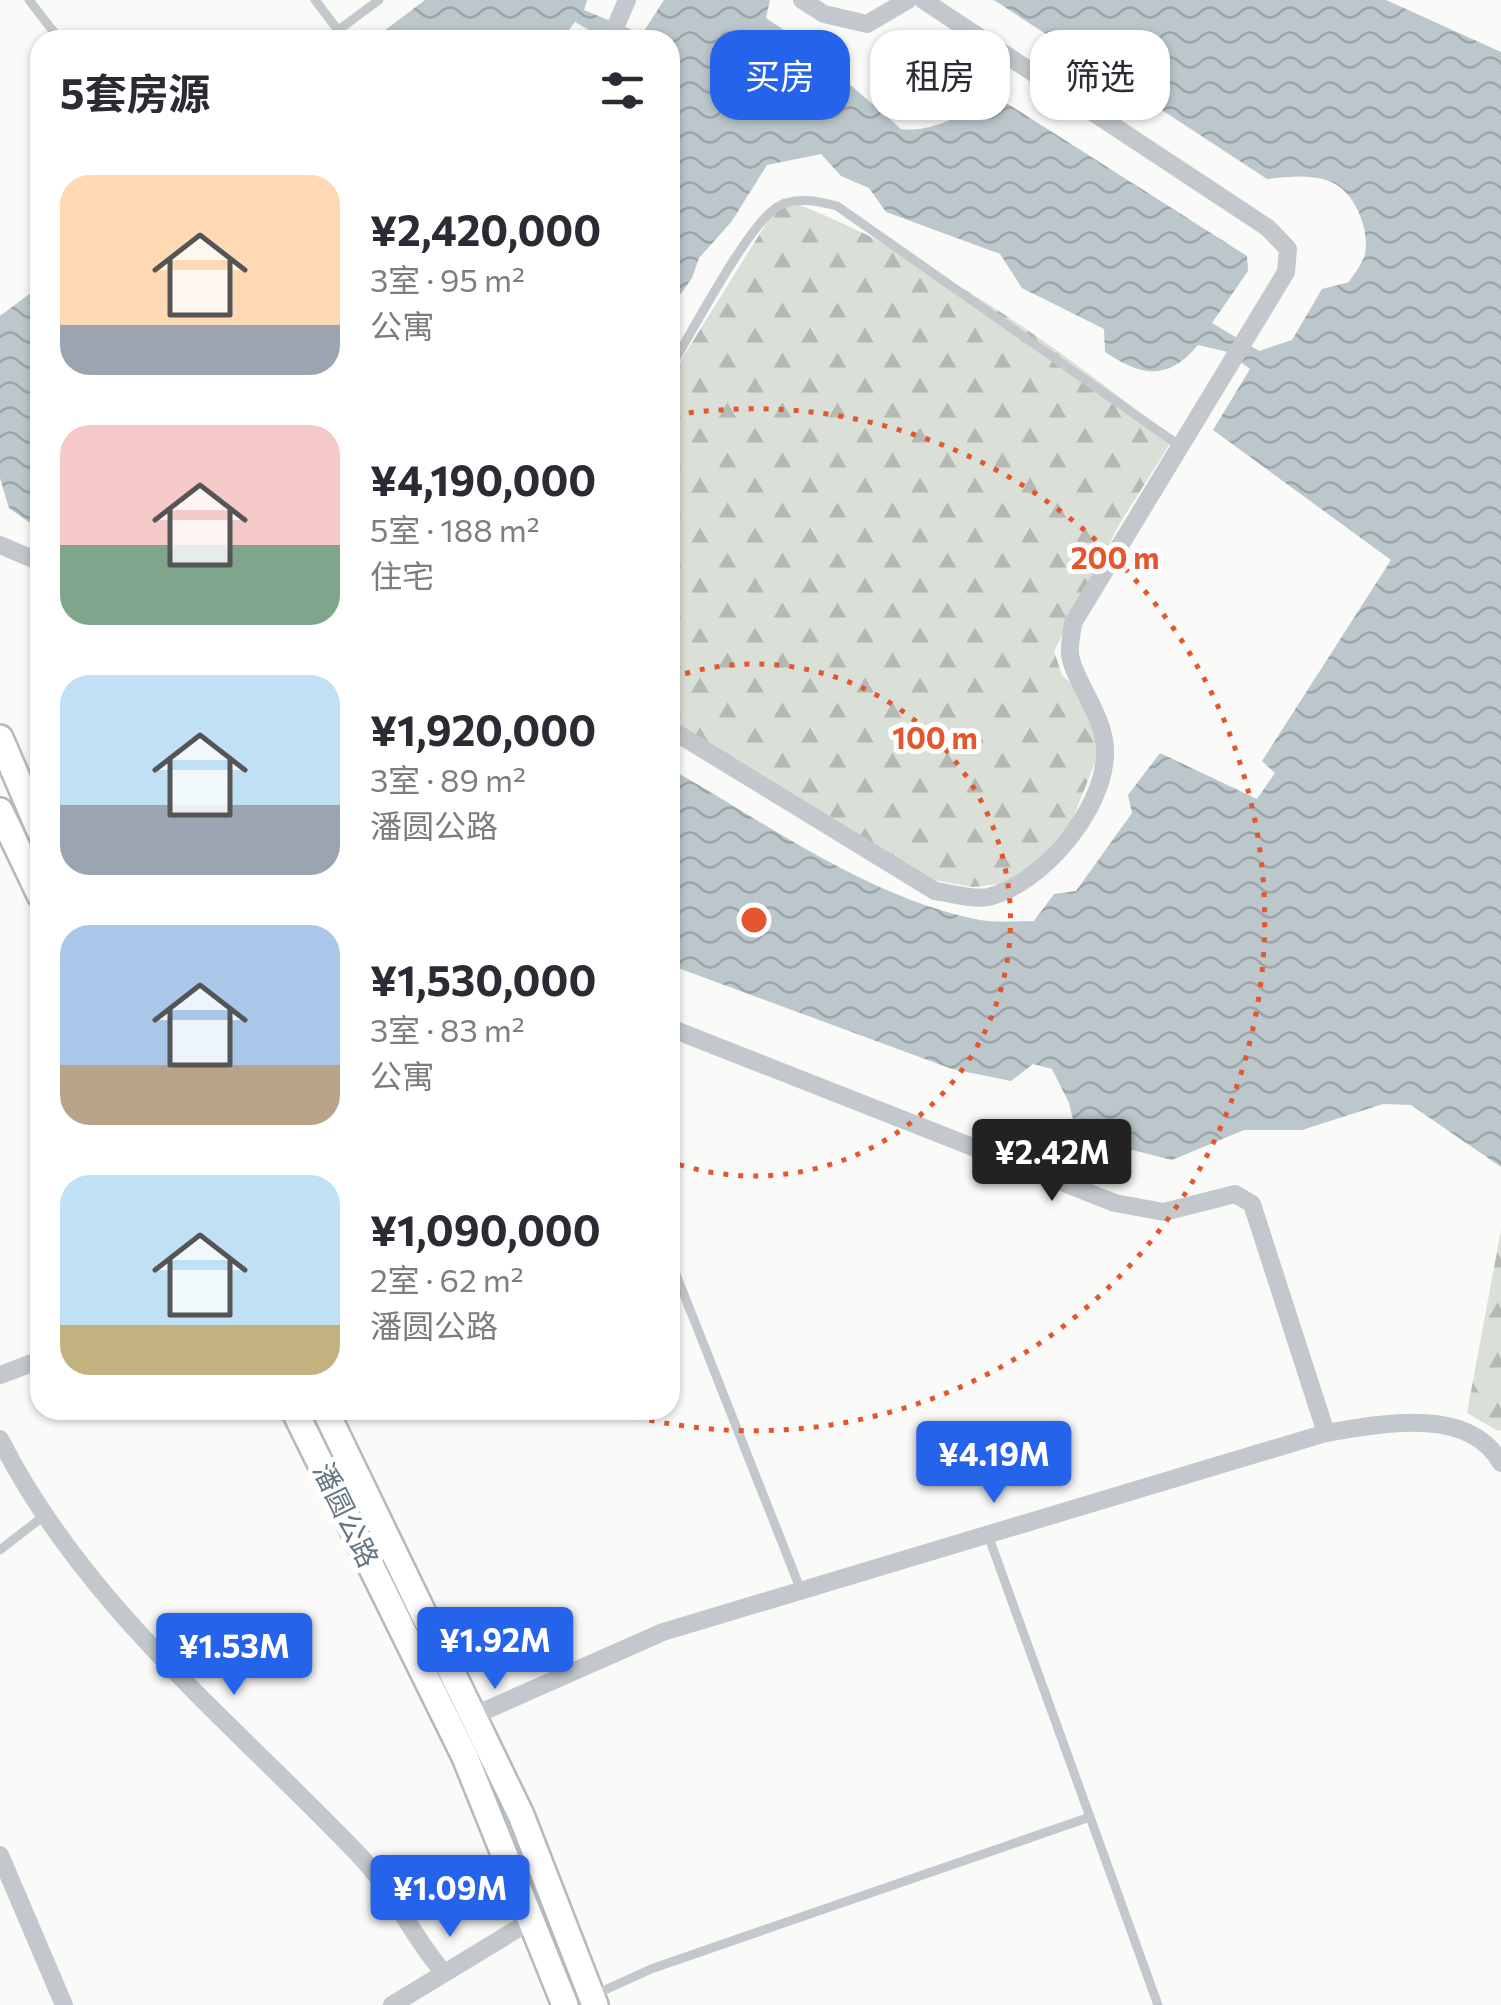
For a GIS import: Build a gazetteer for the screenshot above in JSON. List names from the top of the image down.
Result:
{
  "streets": {
    "main road": ["潘圆公路"]
  },
  "page": {
    "chip": ["买房", "租房", "筛选"],
    "heading": "5套房源",
    "list": [
      {
        "name": "¥2,420,000",
        "note": "3室 · 95 m² · 公寓"
      },
      {
        "name": "¥4,190,000",
        "note": "5室 · 188 m² · 住宅"
      },
      {
        "name": "¥1,920,000",
        "note": "3室 · 89 m² · 潘圆公路"
      },
      {
        "name": "¥1,530,000",
        "note": "3室 · 83 m² · 公寓"
      },
      {
        "name": "¥1,090,000",
        "note": "2室 · 62 m² · 潘圆公路"
      }
    ],
    "price": [
      "¥2.42M",
      "¥4.19M",
      "¥1.92M",
      "¥1.53M",
      "¥1.09M"
    ]
  },
  "rings": ["200 m", "100 m"]
}
